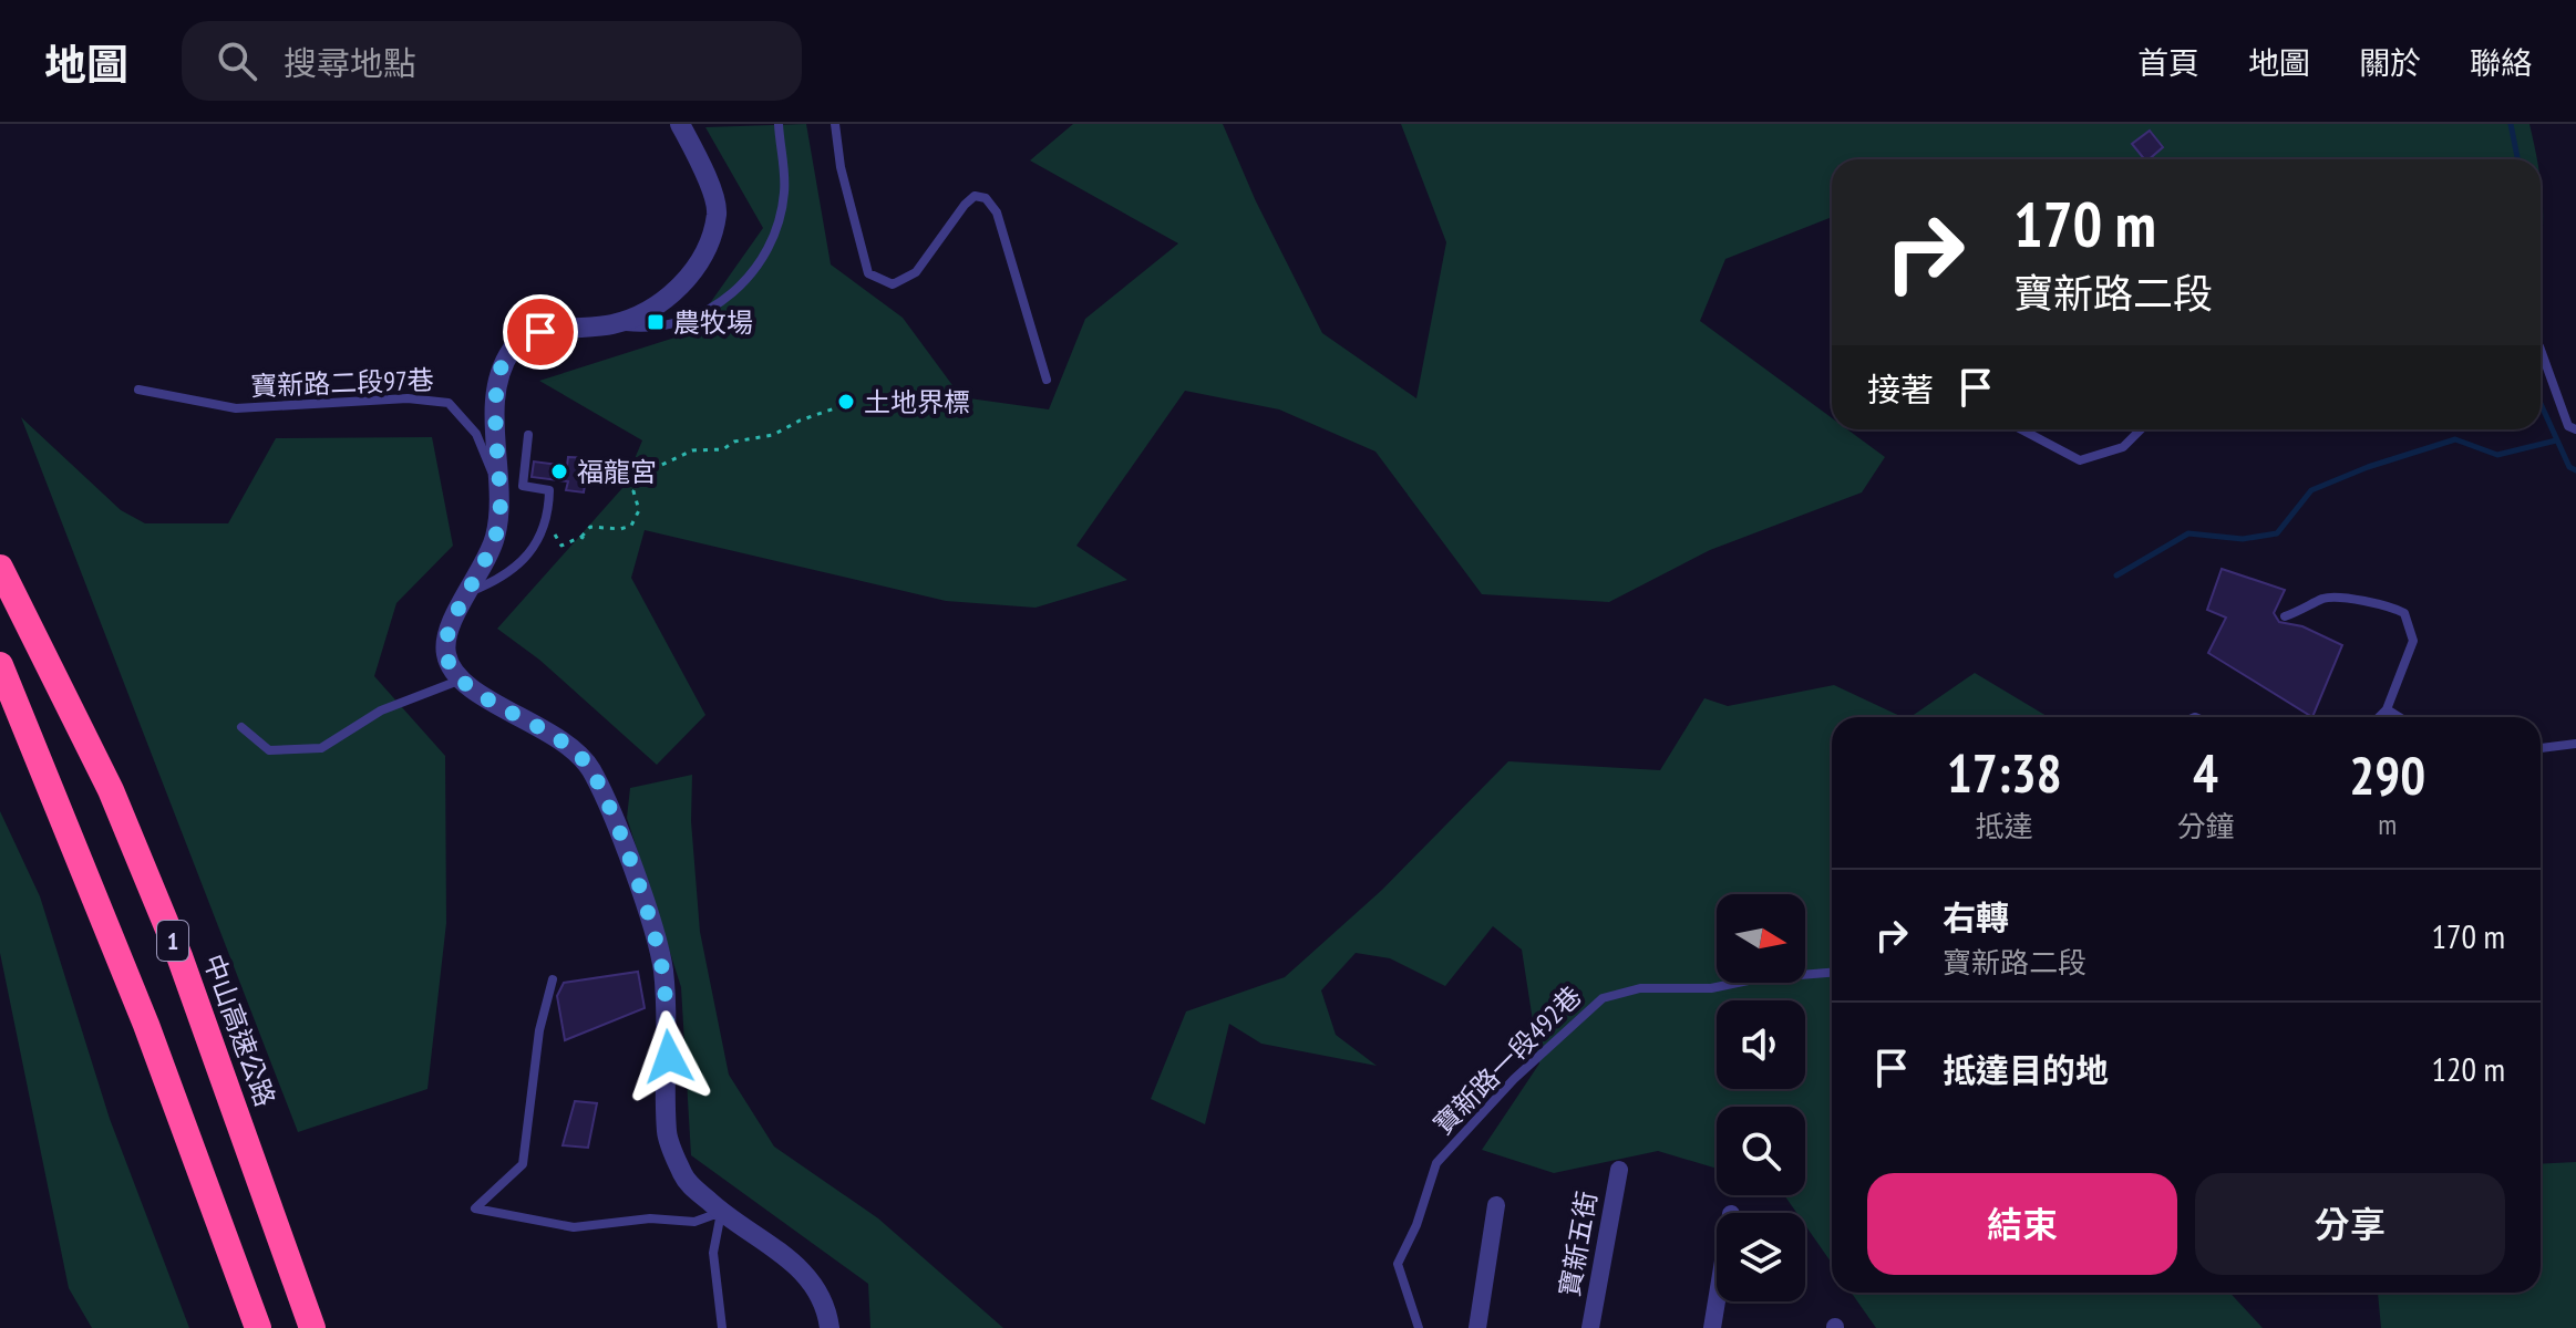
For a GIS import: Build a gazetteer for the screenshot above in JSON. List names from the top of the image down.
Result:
{
  "streets": {
    "highway": ["1", "中山高速公路"],
    "street": ["寶新五街"],
    "lane": ["寶新路二段97巷", "寶新路一段492巷"]
  },
  "places": {
    "transit": ["農牧場"],
    "other": ["土地界標", "福龍宮"]
  },
  "north": "right",
  "page": {
    "header": "地圖",
    "search": "搜尋地點",
    "nav": [
      "首頁",
      "地圖",
      "關於",
      "聯絡"
    ],
    "turn": ["170 m", "寶新路二段"],
    "then": "接著",
    "eta": [
      "17:38",
      "抵達",
      "4",
      "分鐘",
      "290",
      "m"
    ],
    "list": [
      {
        "name": "右轉",
        "note": "寶新路二段",
        "value": "170 m"
      },
      {
        "name": "抵達目的地",
        "value": "120 m"
      }
    ],
    "buttons": ["結束", "分享"]
  }
}
